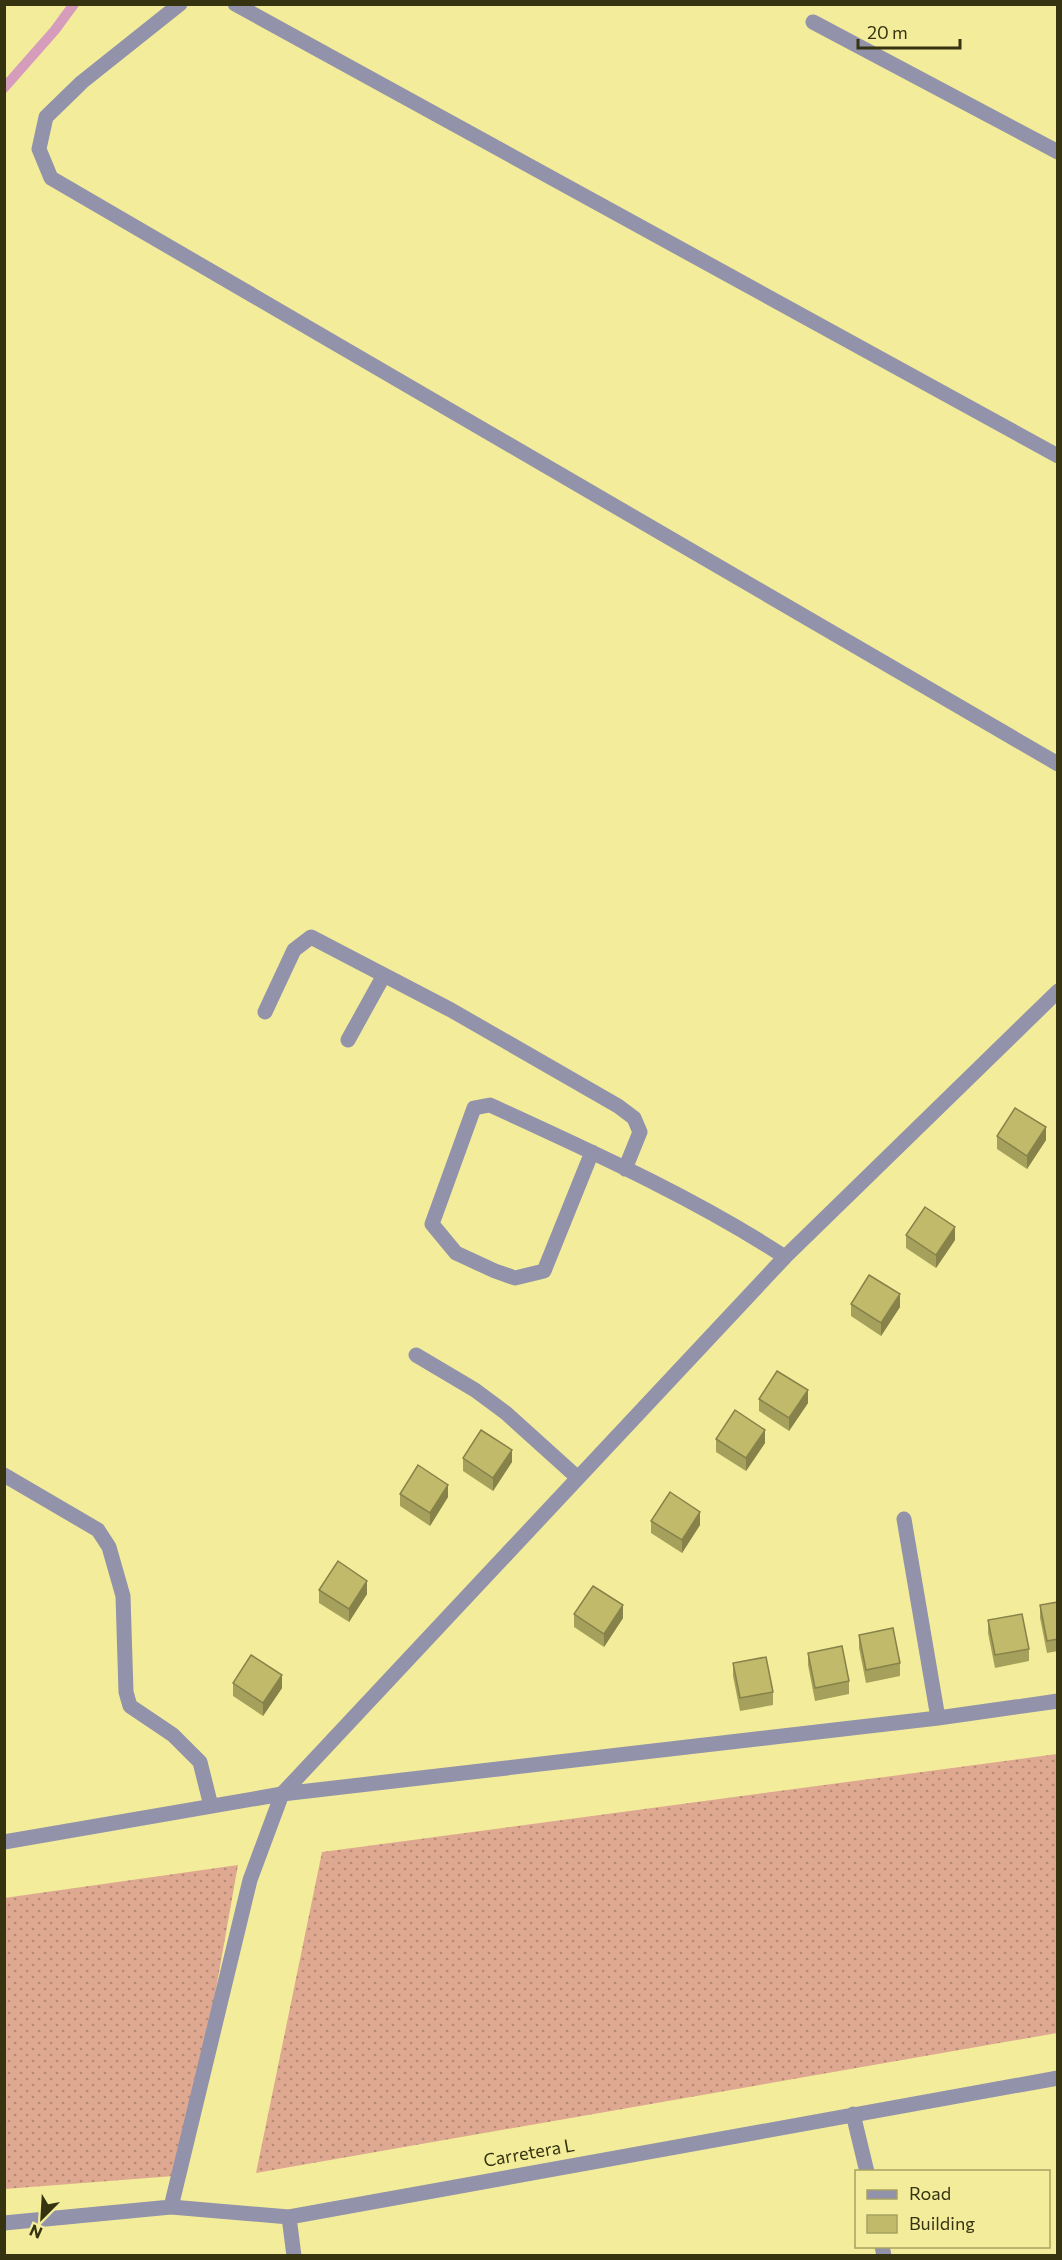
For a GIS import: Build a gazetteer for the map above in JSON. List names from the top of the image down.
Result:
{
  "streets": {
    "street": ["Carretera L"]
  },
  "legend": ["Road", "Building"],
  "scale_bar": "20 m",
  "north": "bottom left"
}
